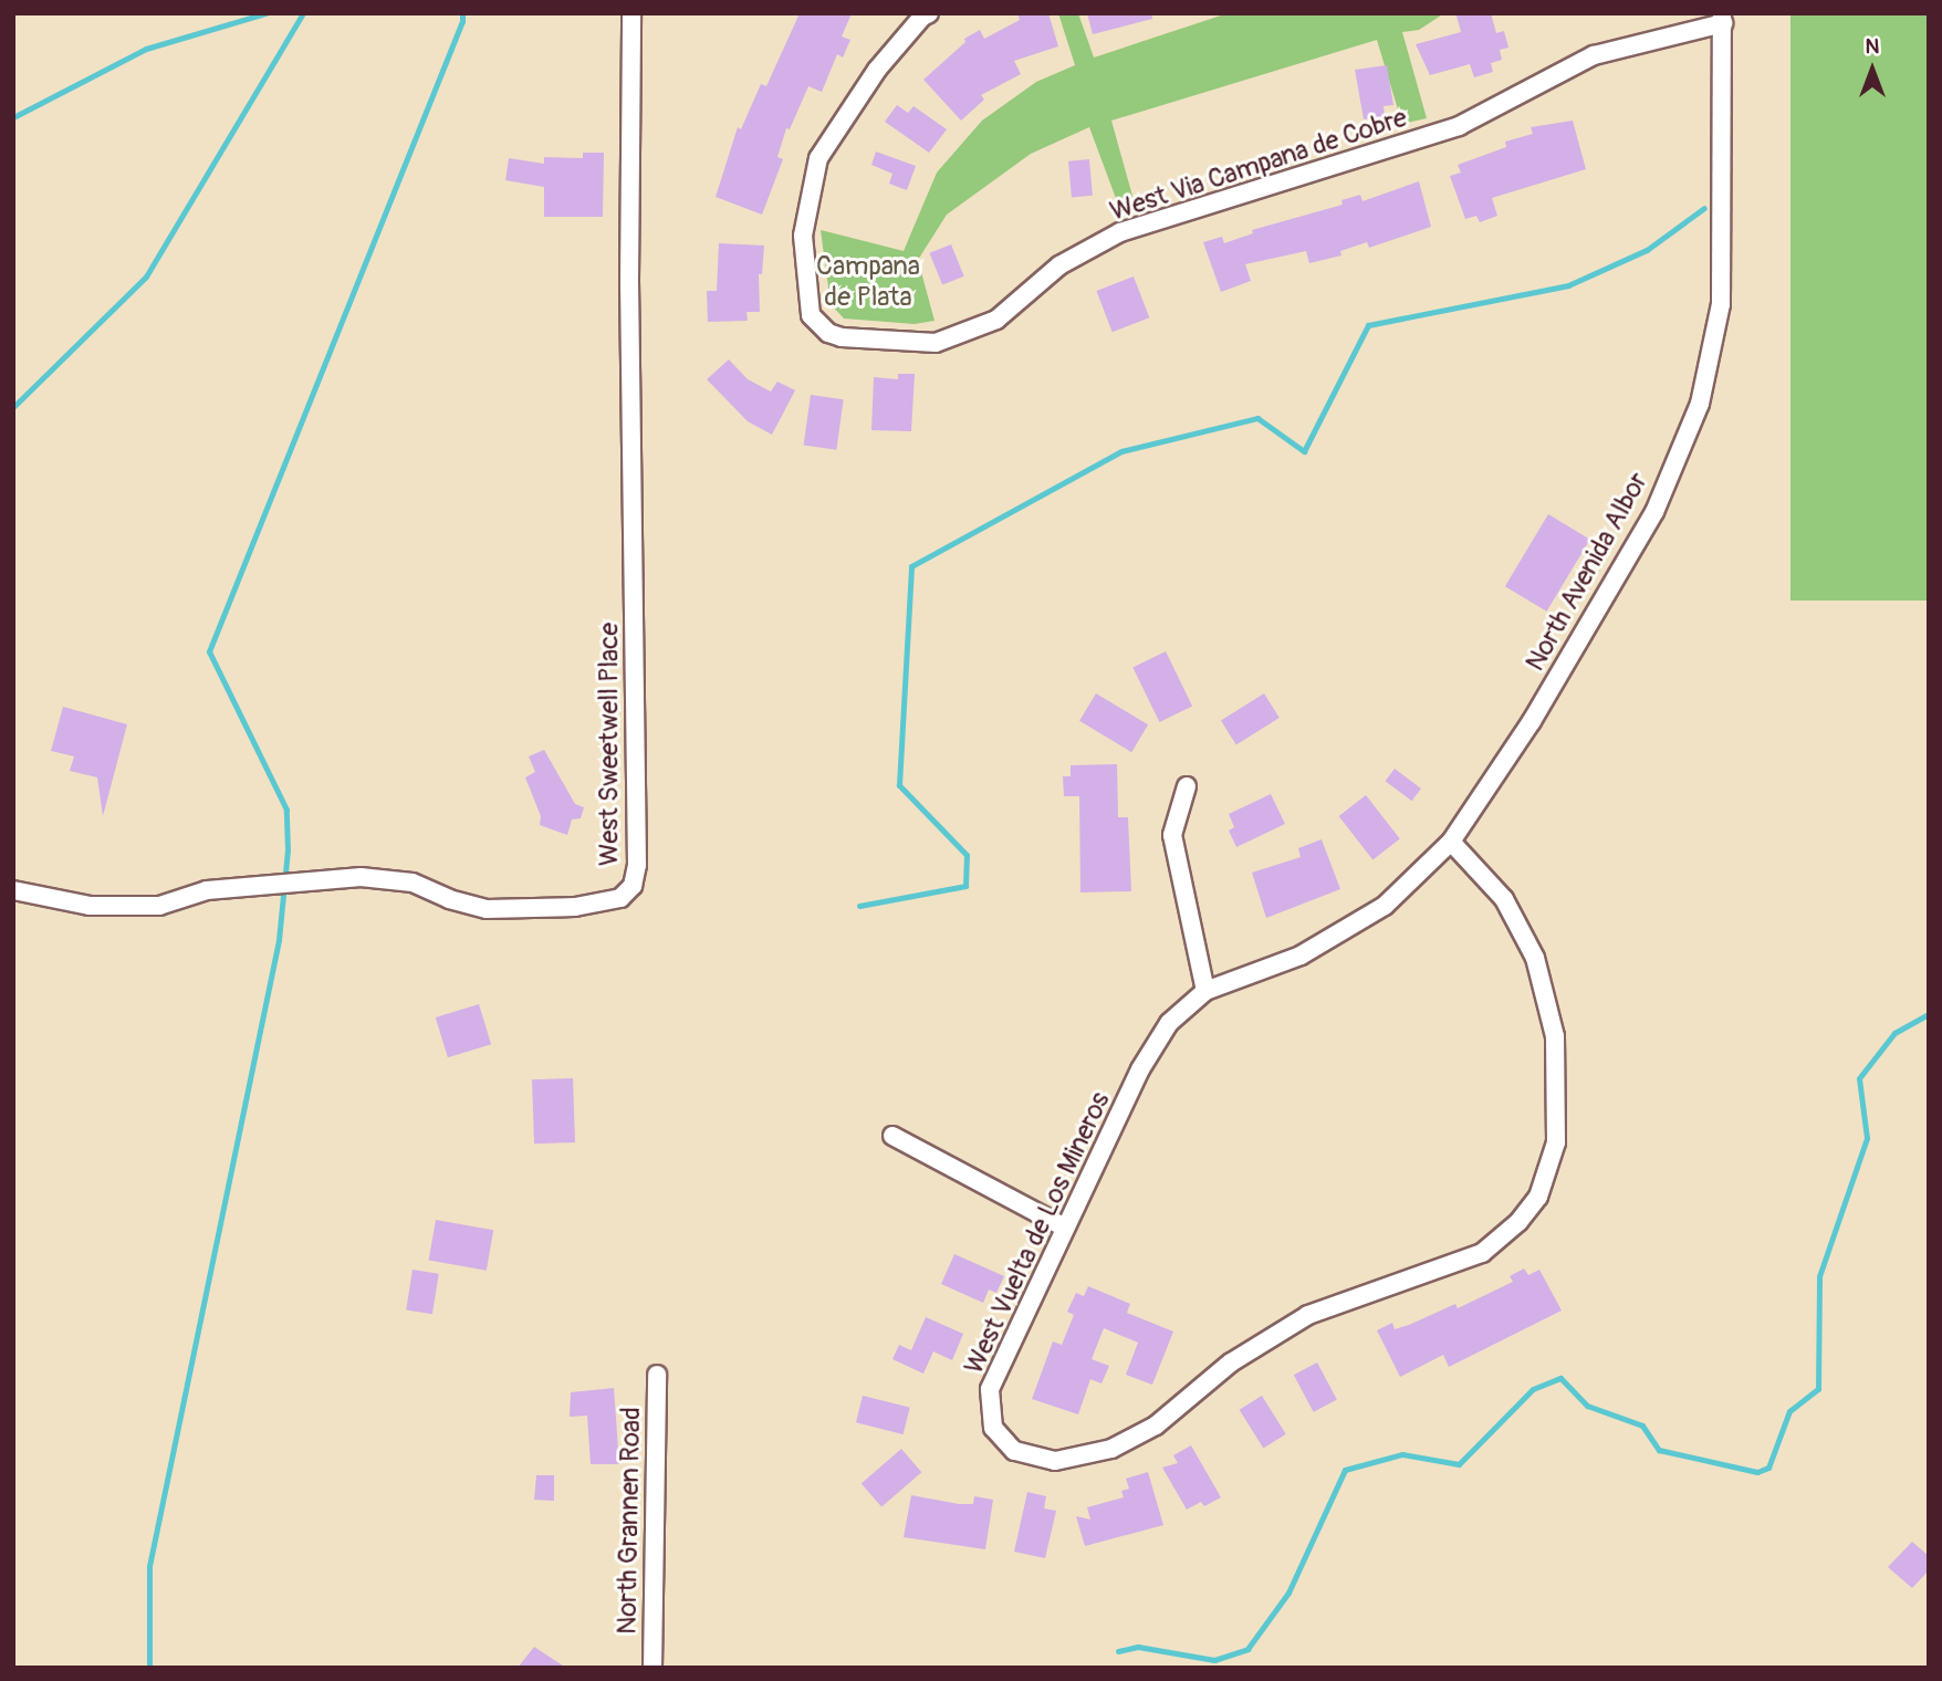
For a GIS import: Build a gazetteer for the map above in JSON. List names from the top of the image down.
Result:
{
  "streets": {
    "street": [
      "West Via Campana de Cobre",
      "North Avenida Albor",
      "West Sweetwell Place",
      "West Vuelta de Los Mineros",
      "North Grannen Road"
    ]
  },
  "crossings": [
    ["West Via Campana de Cobre", "North Avenida Albor"],
    ["North Avenida Albor", "West Vuelta de Los Mineros"]
  ],
  "parks": ["Campana de Plata"],
  "north": "top"
}
